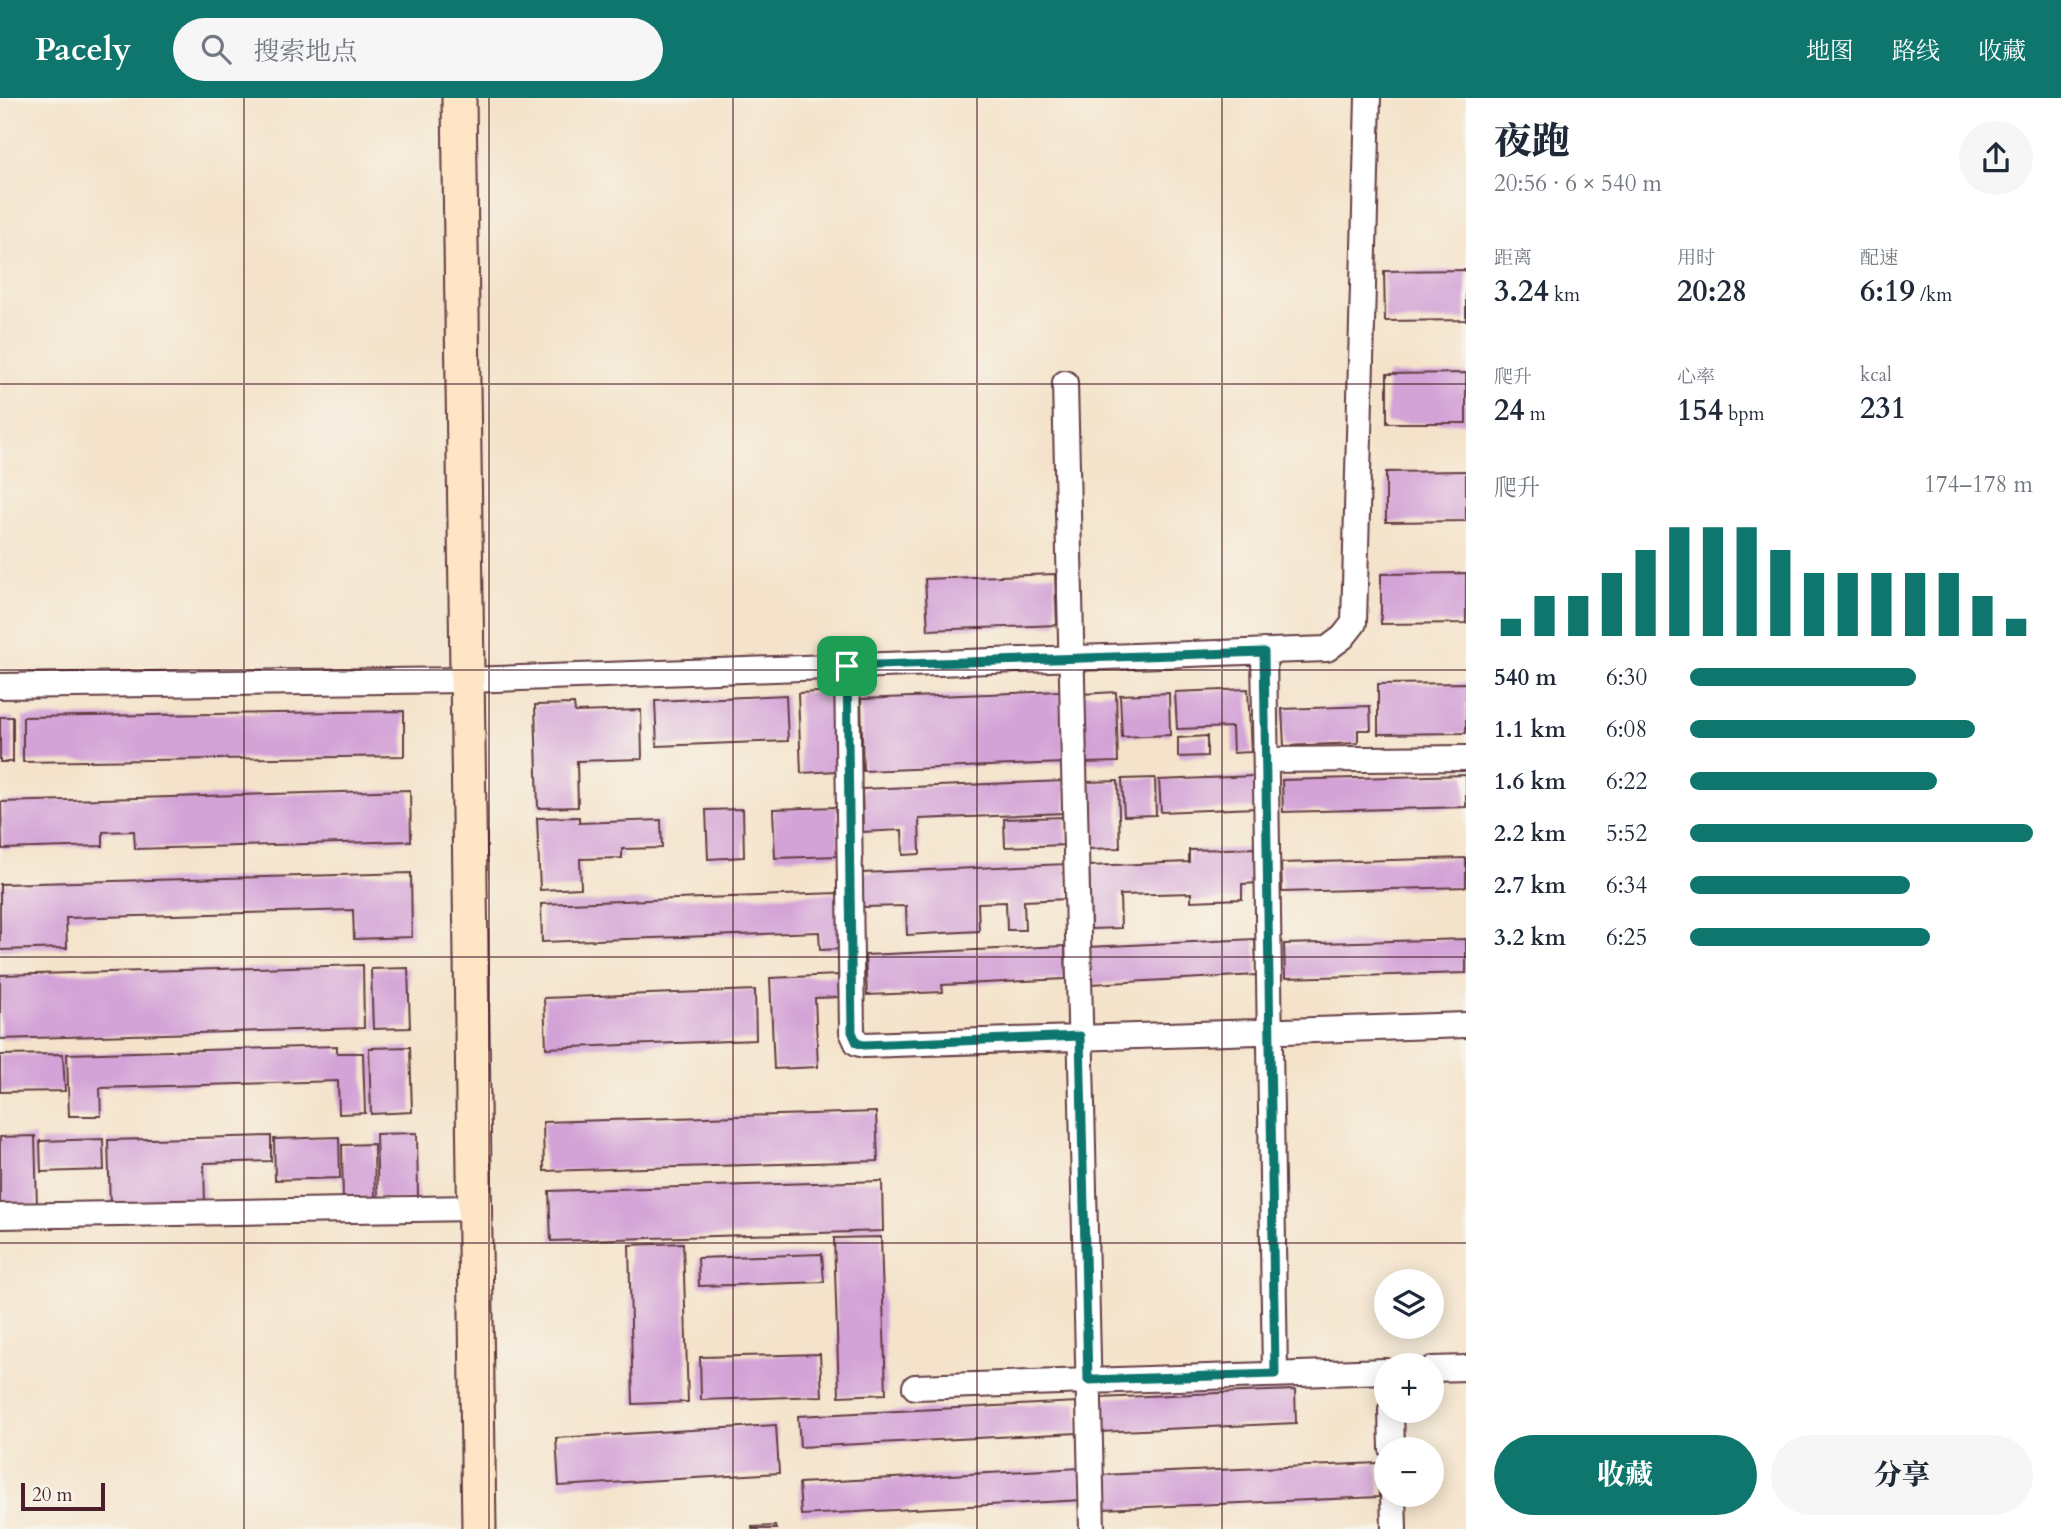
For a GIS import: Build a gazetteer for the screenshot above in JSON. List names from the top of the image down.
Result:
{
  "scale_bar": "20 m",
  "page": {
    "header": "Pacely",
    "search": "搜索地点",
    "nav": ["地图", "路线", "收藏"],
    "heading": ["夜跑", "20:56 · 6 × 540 m"],
    "stats": [
      ["距离", "3.24 km"],
      ["用时", "20:28"],
      ["配速", "6:19 /km"],
      ["爬升", "24 m"],
      ["心率", "154 bpm"],
      ["kcal", "231"]
    ],
    "chart": ["爬升", "174–178 m"],
    "list": [
      {
        "name": "540 m",
        "note": "6:30"
      },
      {
        "name": "1.1 km",
        "note": "6:08"
      },
      {
        "name": "1.6 km",
        "note": "6:22"
      },
      {
        "name": "2.2 km",
        "note": "5:52"
      },
      {
        "name": "2.7 km",
        "note": "6:34"
      },
      {
        "name": "3.2 km",
        "note": "6:25"
      }
    ],
    "map_buttons": ["+", "−"],
    "buttons": ["收藏", "分享"],
    "scale": "20 m"
  }
}
